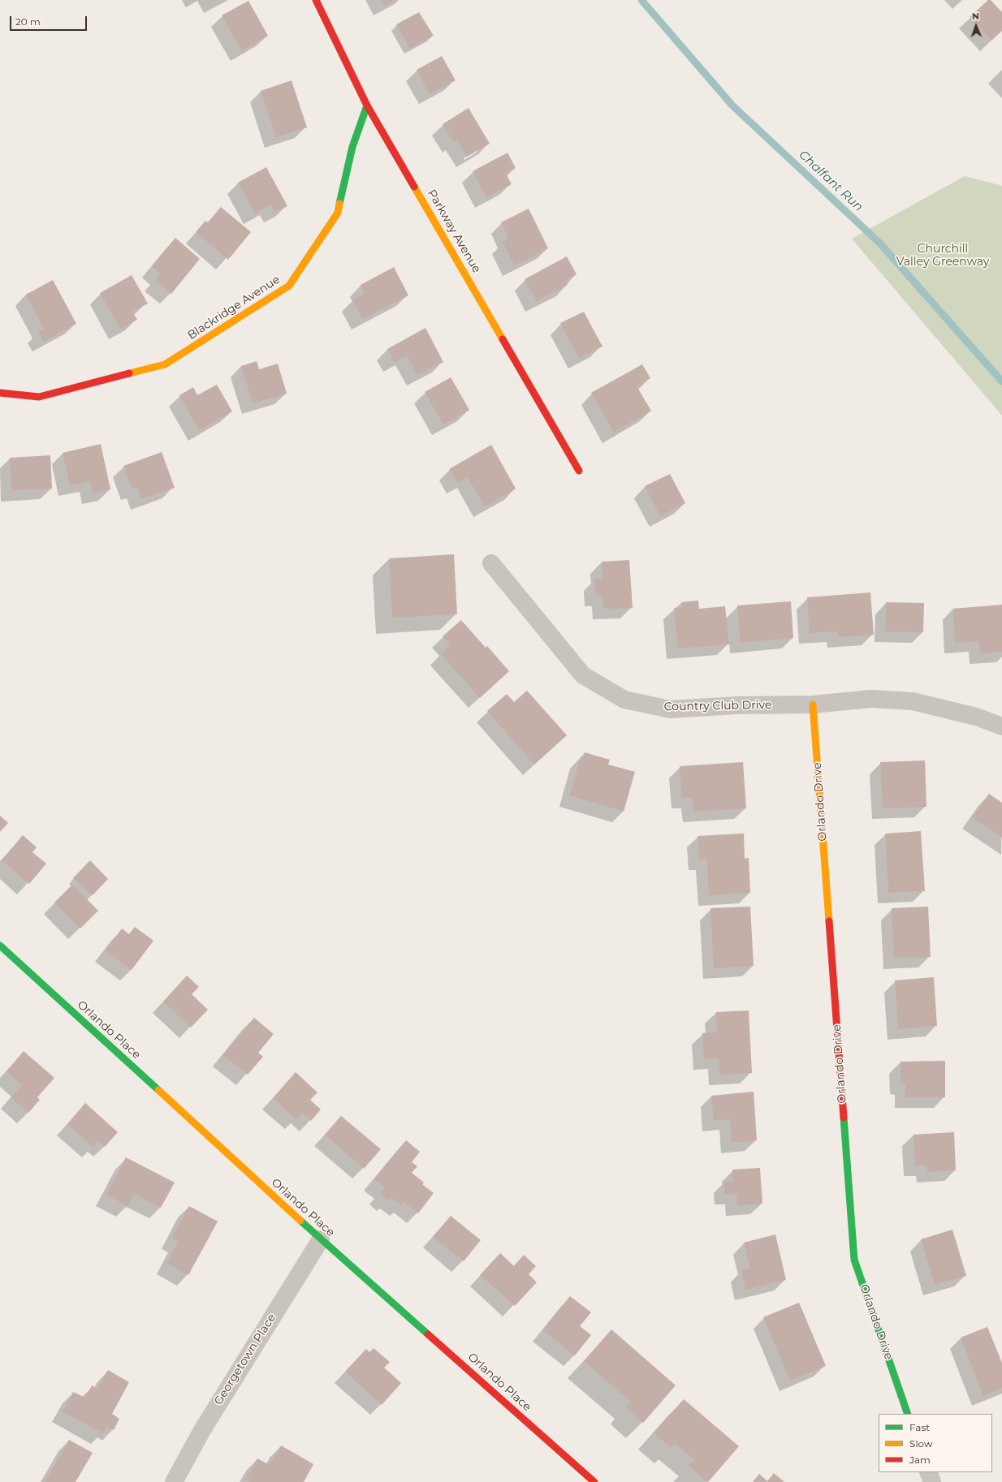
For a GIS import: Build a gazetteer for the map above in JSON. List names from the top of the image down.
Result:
{
  "streets": {
    "street": [
      "Parkway Avenue",
      "Blackridge Avenue",
      "Country Club Drive",
      "Orlando Drive",
      "Orlando Place",
      "Georgetown Place"
    ]
  },
  "crossings": [
    ["Parkway Avenue", "Blackridge Avenue"],
    ["Country Club Drive", "Orlando Drive"],
    ["Orlando Place", "Georgetown Place"]
  ],
  "water": ["Chalfant Run"],
  "parks": ["Churchill Valley Greenway"],
  "legend": ["Fast", "Slow", "Jam"],
  "scale_bar": "20 m",
  "north": "top"
}
